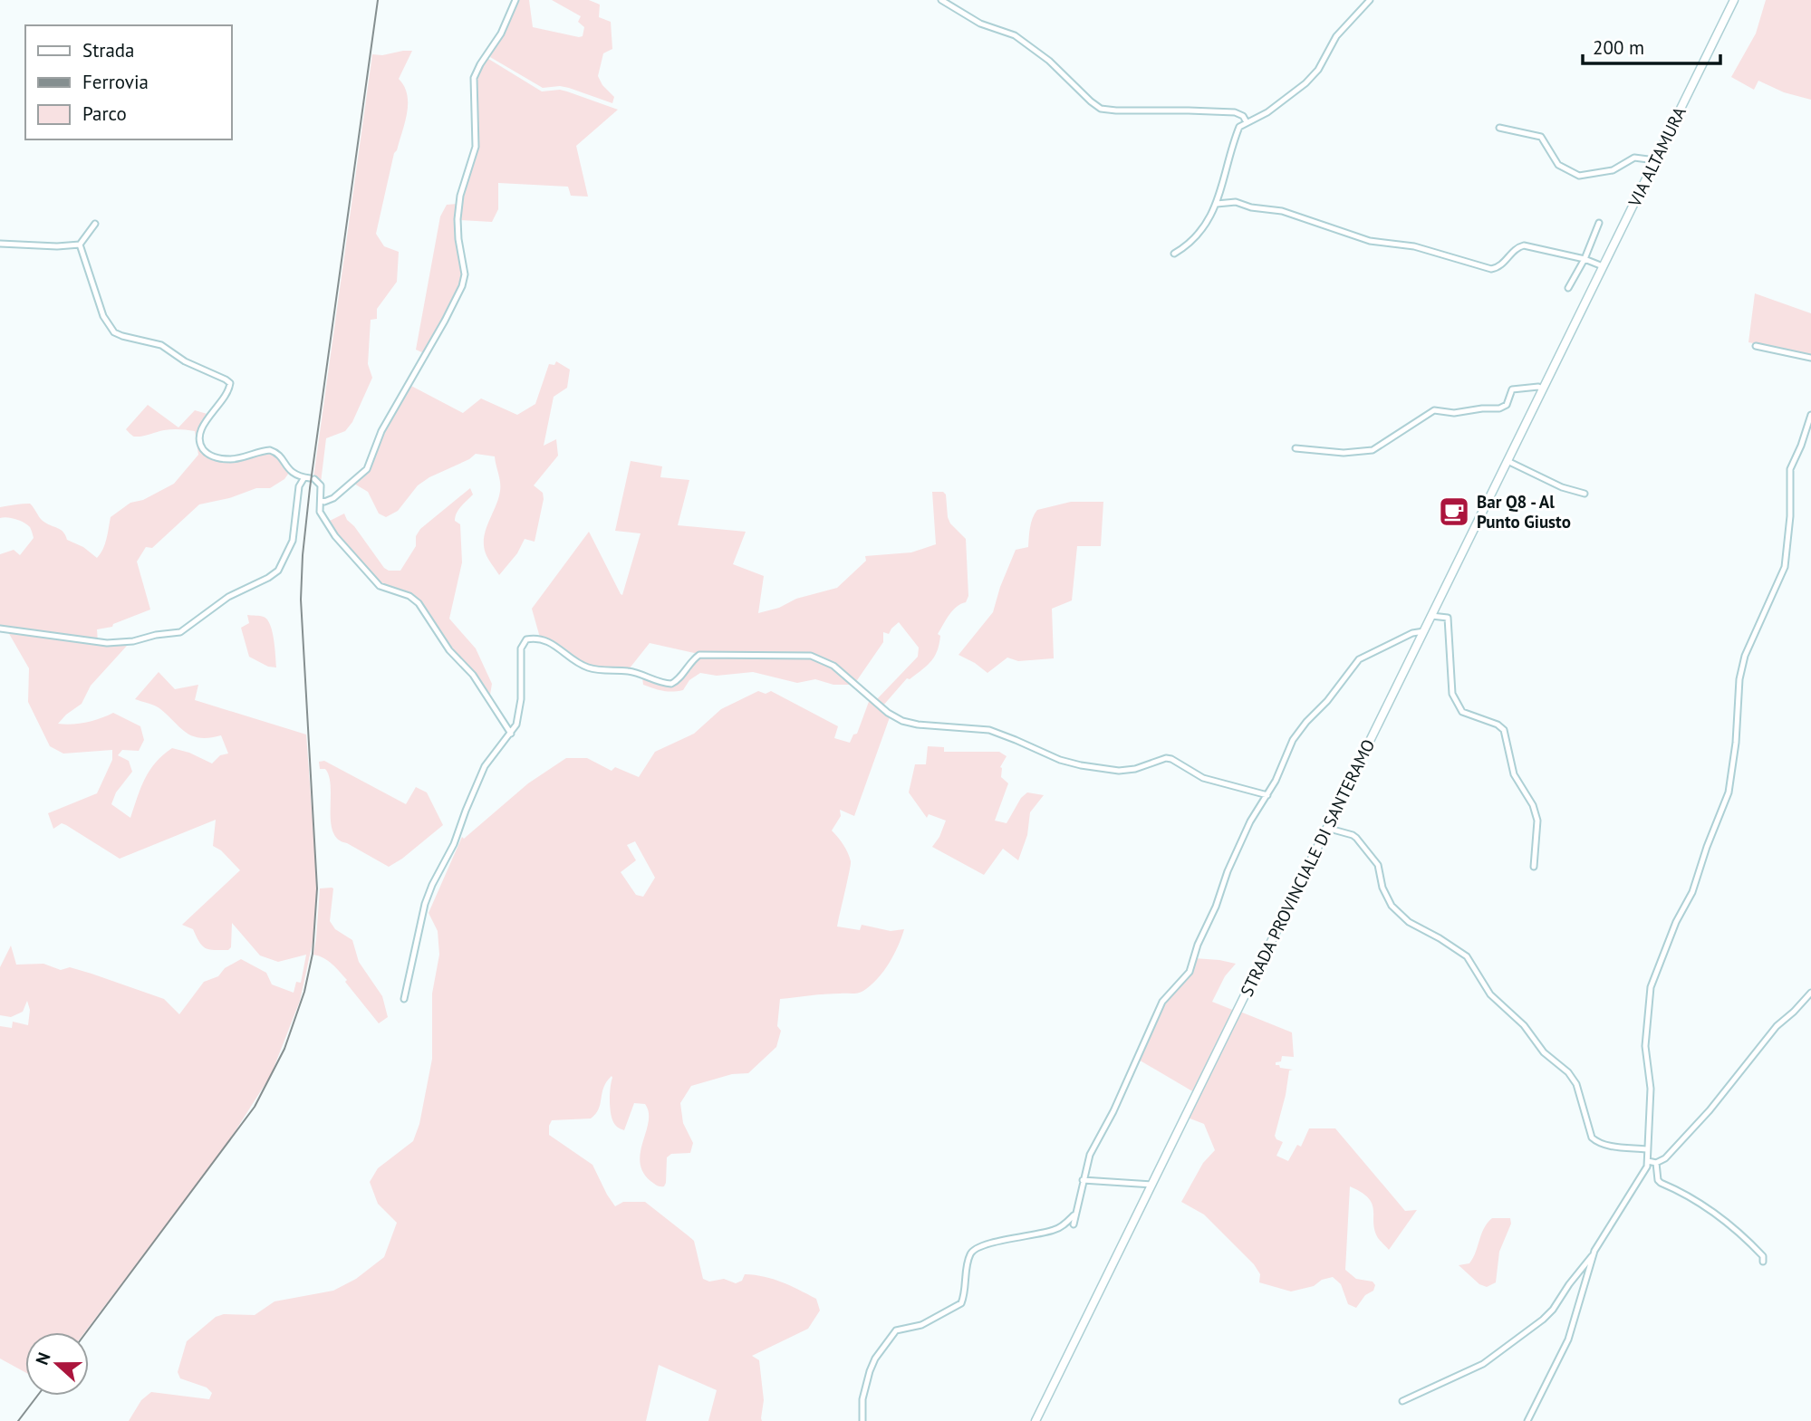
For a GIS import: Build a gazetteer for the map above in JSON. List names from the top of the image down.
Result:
{
  "streets": {
    "main road": ["VIA ALTAMURA", "STRADA PROVINCIALE DI SANTERAMO"]
  },
  "crossings": [
    ["VIA ALTAMURA", "STRADA PROVINCIALE DI SANTERAMO"]
  ],
  "places": {
    "cafe": ["Bar Q8 - Al Punto Giusto"]
  },
  "legend": ["Strada", "Ferrovia", "Parco"],
  "scale_bar": "200 m",
  "north": "left"
}
